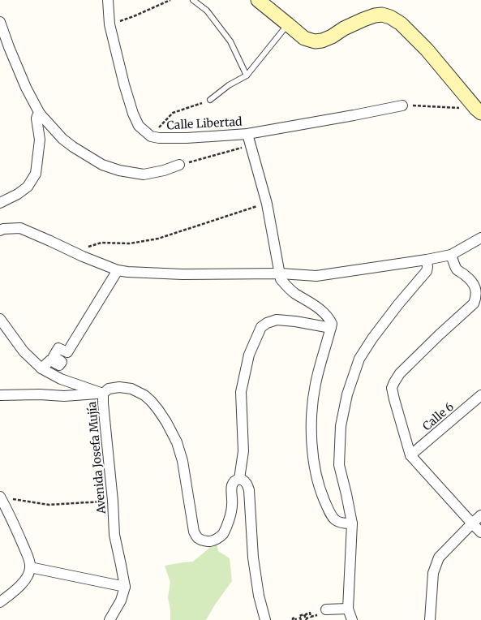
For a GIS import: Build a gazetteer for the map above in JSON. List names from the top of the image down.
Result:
{
  "streets": {
    "street": ["Calle Libertad", "Calle 6", "Avenida Josefa Mujía"]
  }
}
